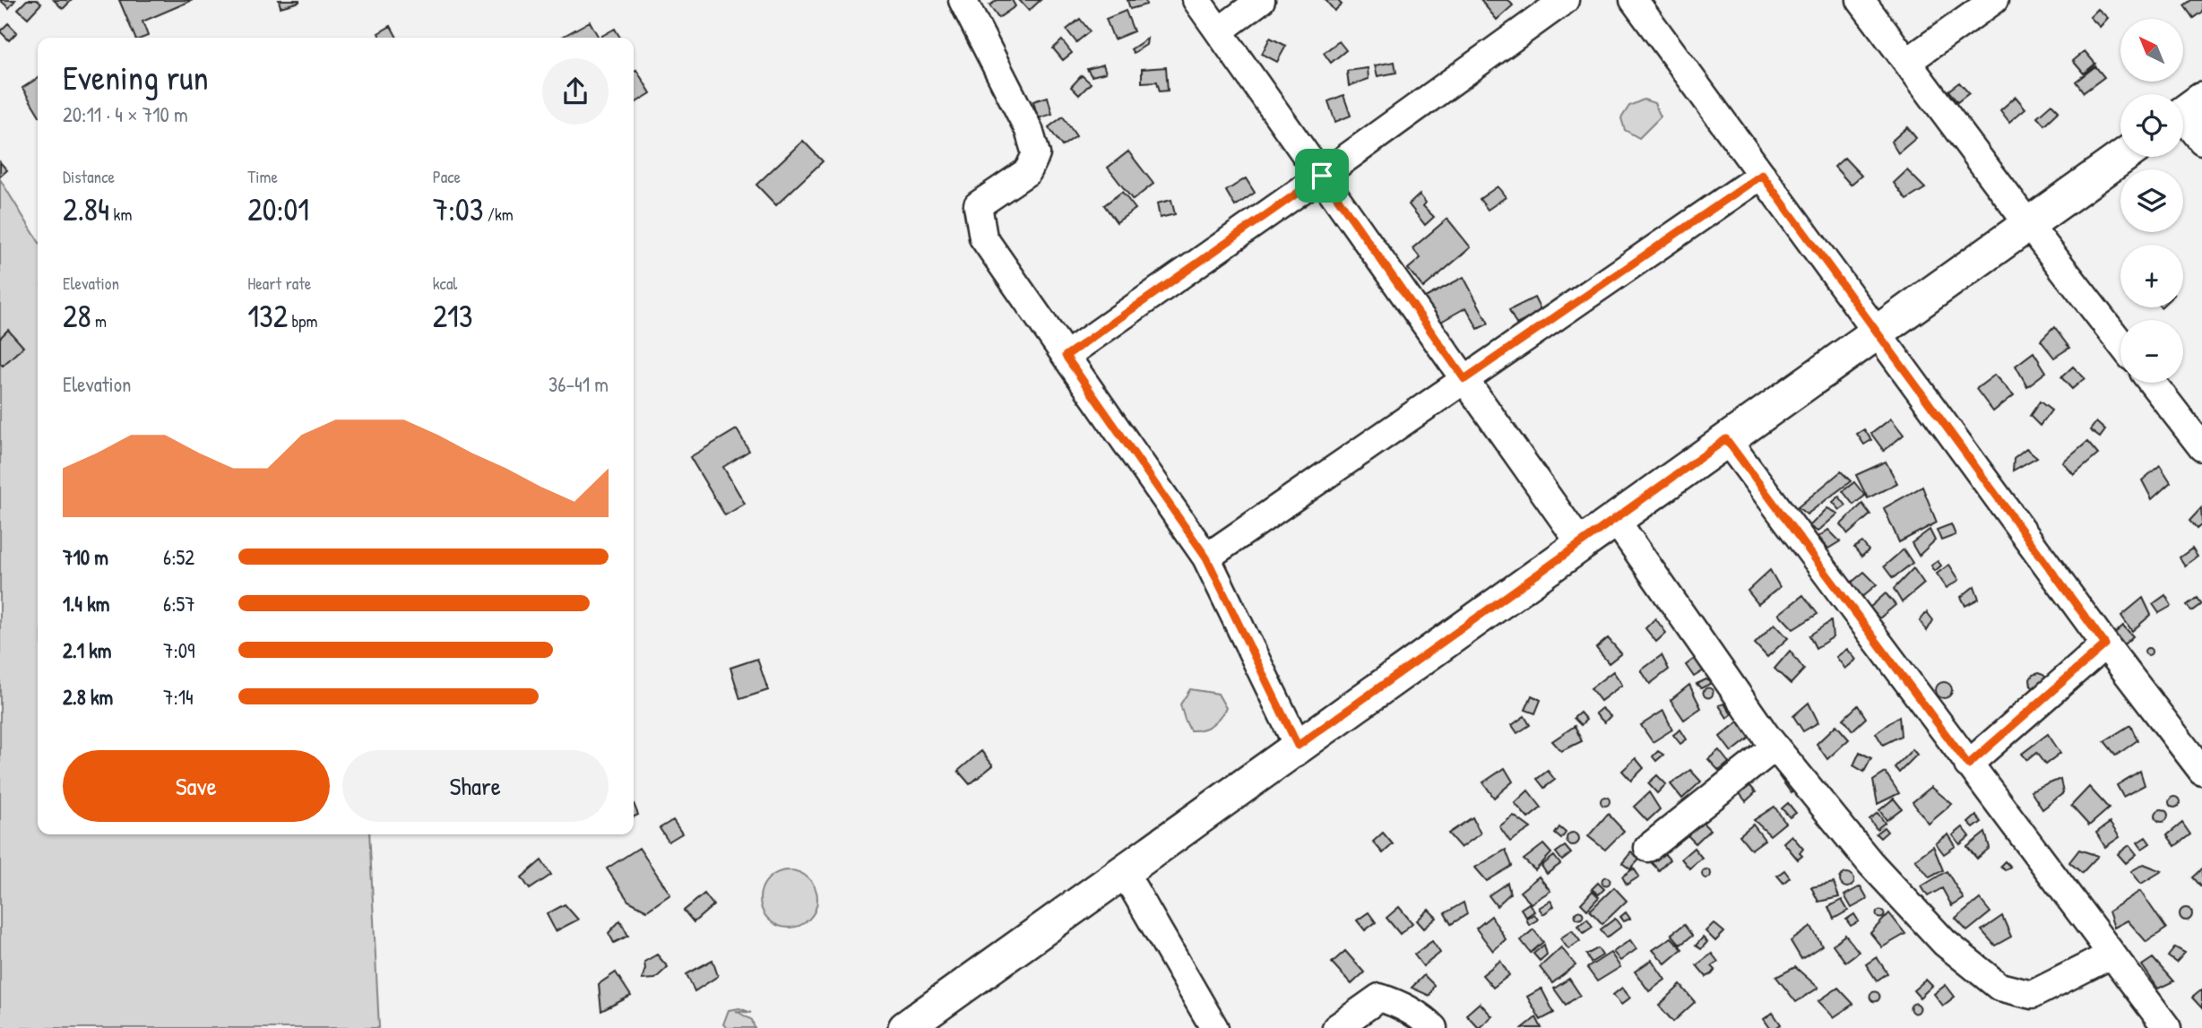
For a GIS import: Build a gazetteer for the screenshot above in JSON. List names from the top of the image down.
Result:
{
  "north": "top left",
  "page": {
    "map_buttons": ["+", "−"],
    "heading": ["Evening run", "20:11 · 4 × 710 m"],
    "stats": [
      ["Distance", "2.84 km"],
      ["Time", "20:01"],
      ["Pace", "7:03 /km"],
      ["Elevation", "28 m"],
      ["Heart rate", "132 bpm"],
      ["kcal", "213"]
    ],
    "chart": ["Elevation", "36–41 m"],
    "list": [
      {
        "name": "710 m",
        "note": "6:52"
      },
      {
        "name": "1.4 km",
        "note": "6:57"
      },
      {
        "name": "2.1 km",
        "note": "7:09"
      },
      {
        "name": "2.8 km",
        "note": "7:14"
      }
    ],
    "buttons": ["Save", "Share"]
  }
}
